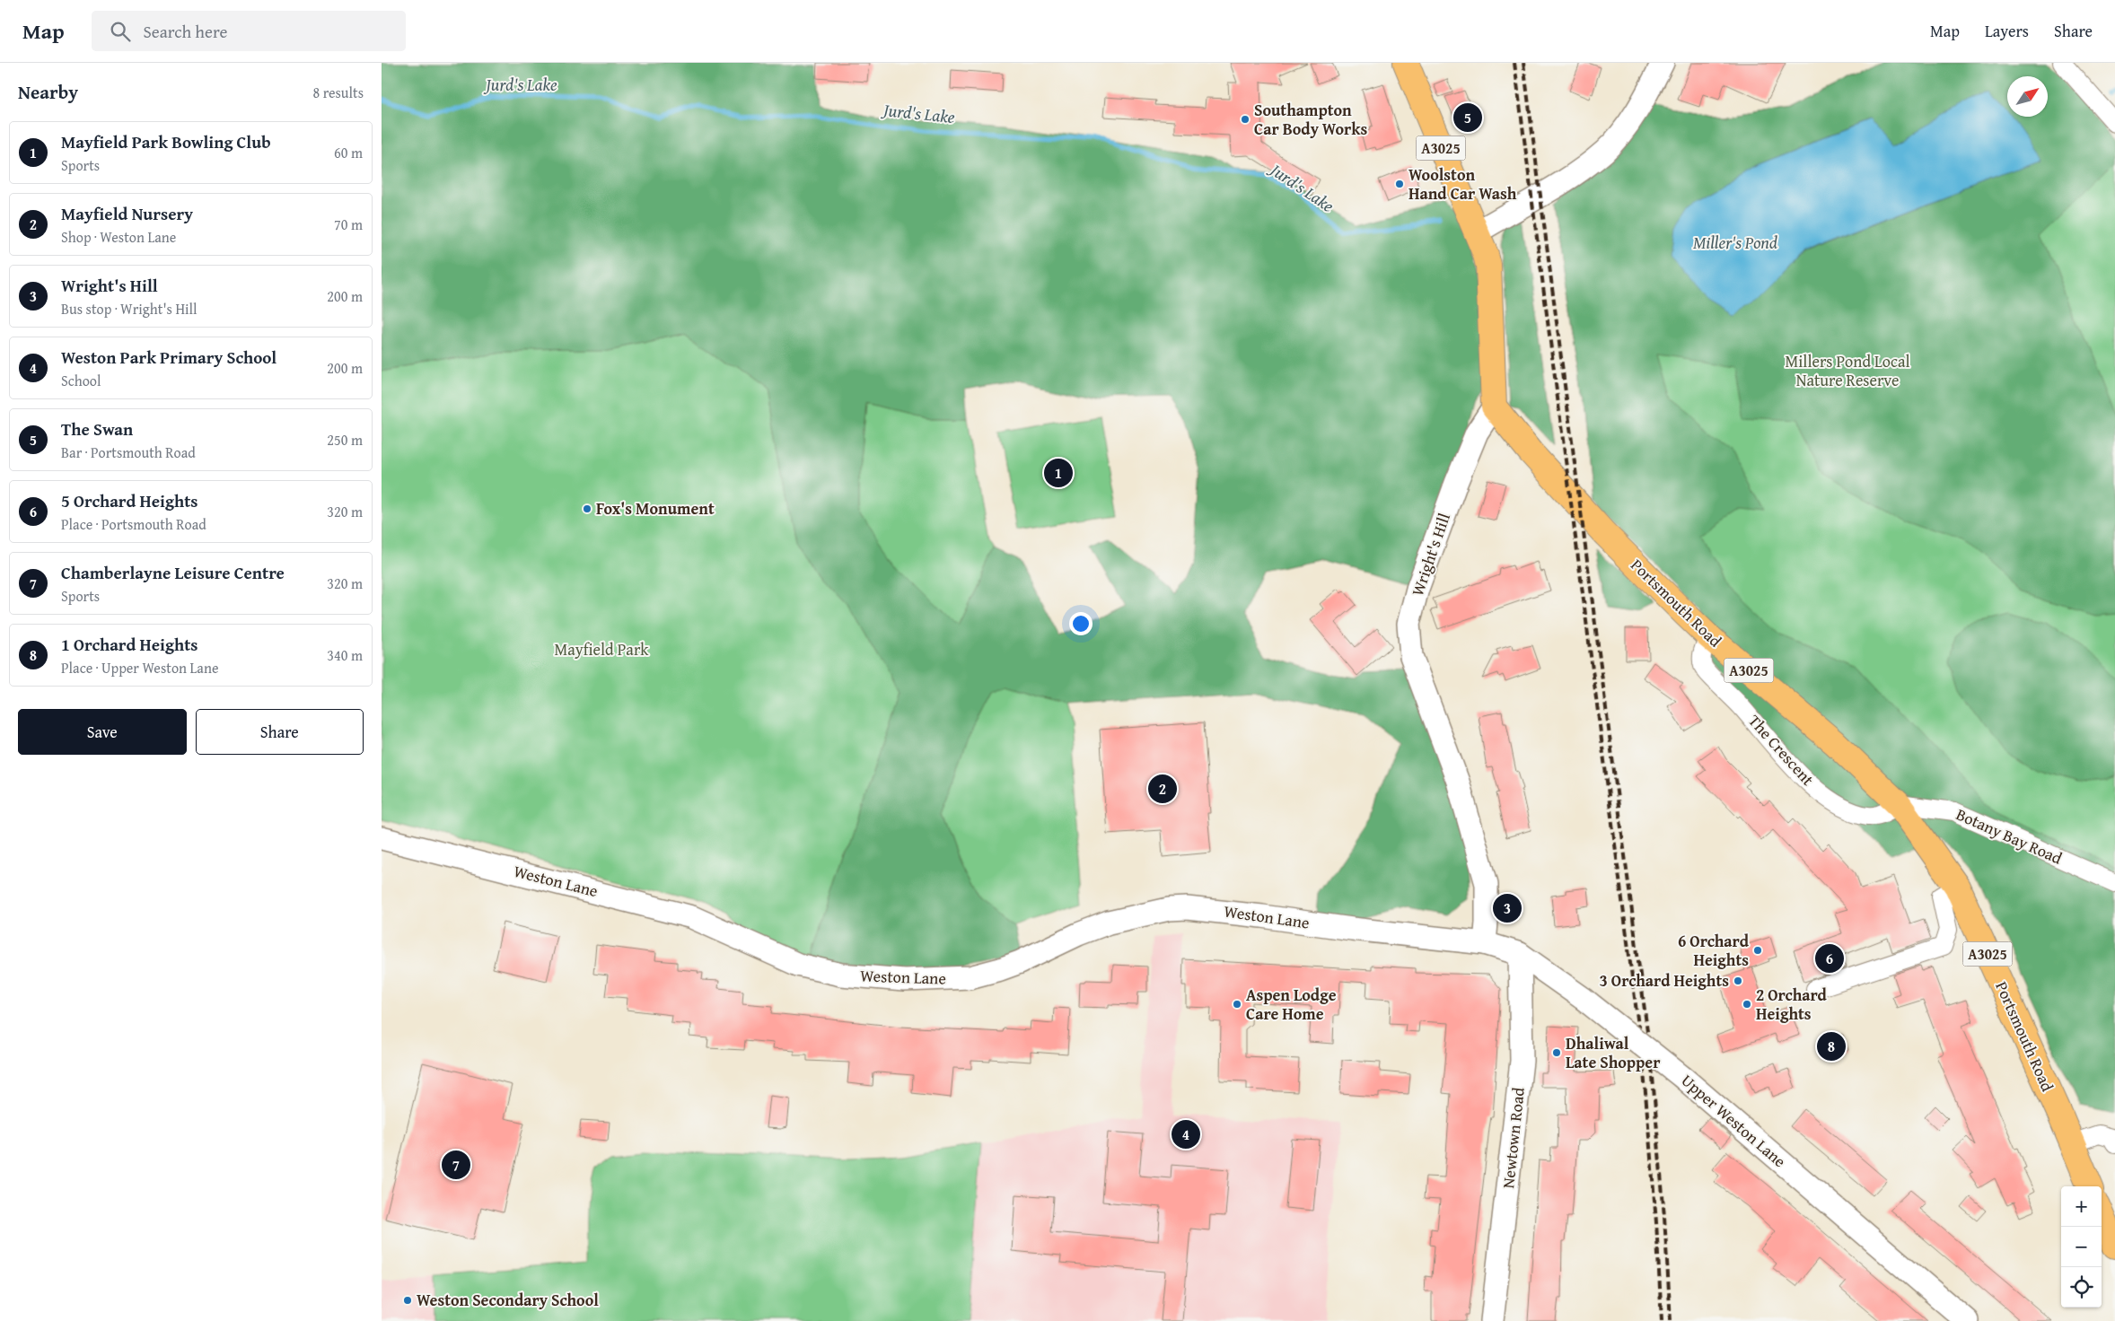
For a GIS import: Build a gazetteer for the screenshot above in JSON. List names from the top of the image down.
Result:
{
  "streets": {
    "main road": ["A3025", "Portsmouth Road"],
    "street": [
      "Wright's Hill",
      "The Crescent",
      "Botany Bay Road",
      "Weston Lane",
      "Upper Weston Lane",
      "Newtown Road"
    ]
  },
  "crossings": [
    ["A3025", "Wright's Hill"],
    ["A3025", "Portsmouth Road"],
    ["Wright's Hill", "Portsmouth Road"],
    ["Wright's Hill", "Weston Lane"],
    ["Wright's Hill", "Upper Weston Lane"],
    ["Portsmouth Road", "The Crescent"],
    ["Portsmouth Road", "Botany Bay Road"],
    ["The Crescent", "Botany Bay Road"],
    ["Weston Lane", "Upper Weston Lane"],
    ["Upper Weston Lane", "Newtown Road"]
  ],
  "water": ["Jurd's Lake", "Miller's Pond"],
  "parks": ["Millers Pond Local Nature Reserve", "Mayfield Park"],
  "places": [
    "Southampton Car Body Works",
    "Woolston Hand Car Wash",
    "Fox's Monument",
    "6 Orchard Heights",
    "3 Orchard Heights",
    "Aspen Lodge Care Home",
    "2 Orchard Heights",
    "Dhaliwal Late Shopper",
    "Weston Secondary School"
  ],
  "north": "top right",
  "page": {
    "header": "Map",
    "search": "Search here",
    "nav": ["Map", "Layers", "Share"],
    "heading": ["Nearby", "8 results"],
    "pins": [
      "5",
      "1",
      "2",
      "3",
      "6",
      "8",
      "4",
      "7"
    ],
    "list": [
      {
        "mark": "1",
        "name": "Mayfield Park Bowling Club",
        "note": "Sports",
        "value": "60 m"
      },
      {
        "mark": "2",
        "name": "Mayfield Nursery",
        "note": "Shop · Weston Lane",
        "value": "70 m"
      },
      {
        "mark": "3",
        "name": "Wright's Hill",
        "note": "Bus stop · Wright's Hill",
        "value": "200 m"
      },
      {
        "mark": "4",
        "name": "Weston Park Primary School",
        "note": "School",
        "value": "200 m"
      },
      {
        "mark": "5",
        "name": "The Swan",
        "note": "Bar · Portsmouth Road",
        "value": "250 m"
      },
      {
        "mark": "6",
        "name": "5 Orchard Heights",
        "note": "Place · Portsmouth Road",
        "value": "320 m"
      },
      {
        "mark": "7",
        "name": "Chamberlayne Leisure Centre",
        "note": "Sports",
        "value": "320 m"
      },
      {
        "mark": "8",
        "name": "1 Orchard Heights",
        "note": "Place · Upper Weston Lane",
        "value": "340 m"
      }
    ],
    "buttons": ["Save", "Share"],
    "map_buttons": ["+", "−"]
  }
}
